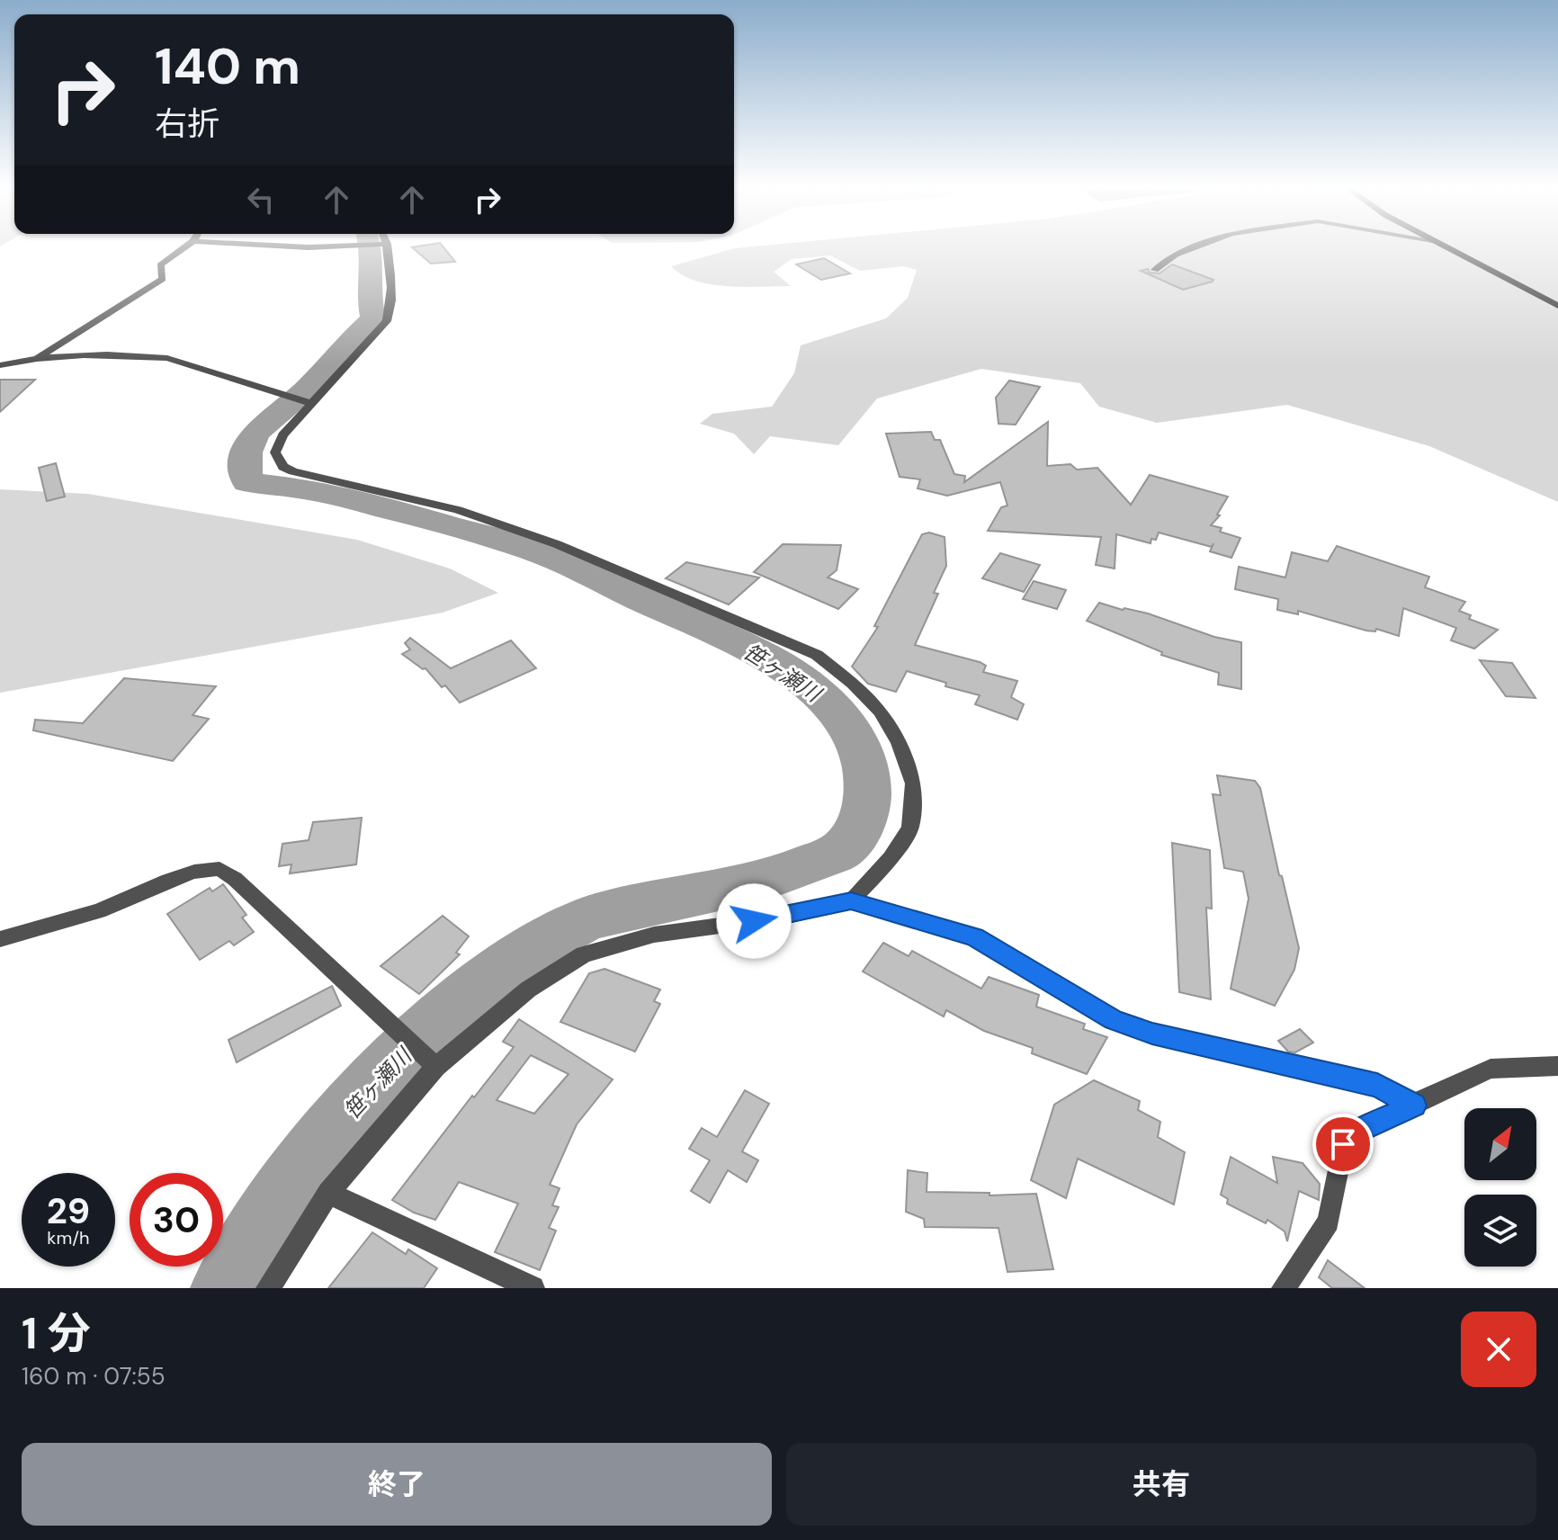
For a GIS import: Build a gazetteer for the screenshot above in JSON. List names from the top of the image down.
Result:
{
  "water": ["笹ヶ瀬川"],
  "north": "top right",
  "page": {
    "turn": ["140 m", "右折"],
    "speed": "29 km/h",
    "limit": "30",
    "heading": ["1 分", "160 m · 07:55"],
    "buttons": ["終了", "共有"]
  }
}
